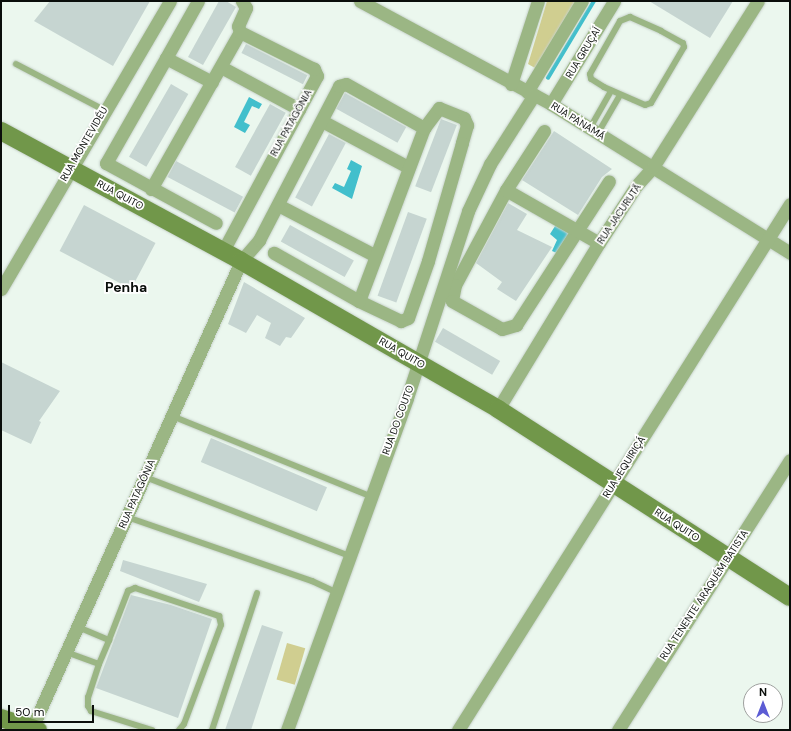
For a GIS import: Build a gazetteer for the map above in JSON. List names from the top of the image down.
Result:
{
  "streets": {
    "street": [
      "RUA GRUÇAÍ",
      "RUA PANAMÁ",
      "RUA PATAGÔNIA",
      "RUA MONTEVIDÉU",
      "RUA QUITO",
      "RUA JACURUTÃ",
      "RUA DO COUTO",
      "RUA JEQUIRIÇÁ",
      "RUA TENENTE ARAQUÉM BATISTA"
    ]
  },
  "crossings": [
    ["RUA GRUÇAÍ", "RUA PANAMÁ"],
    ["RUA PANAMÁ", "RUA JACURUTÃ"],
    ["RUA PANAMÁ", "RUA DO COUTO"],
    ["RUA PANAMÁ", "RUA JEQUIRIÇÁ"],
    ["RUA PATAGÔNIA", "RUA QUITO"],
    ["RUA MONTEVIDÉU", "RUA QUITO"],
    ["RUA QUITO", "RUA JACURUTÃ"],
    ["RUA QUITO", "RUA DO COUTO"],
    ["RUA QUITO", "RUA JEQUIRIÇÁ"],
    ["RUA QUITO", "RUA TENENTE ARAQUÉM BATISTA"]
  ],
  "districts": ["Penha"],
  "scale_bar": "50 m",
  "north": "top"
}
